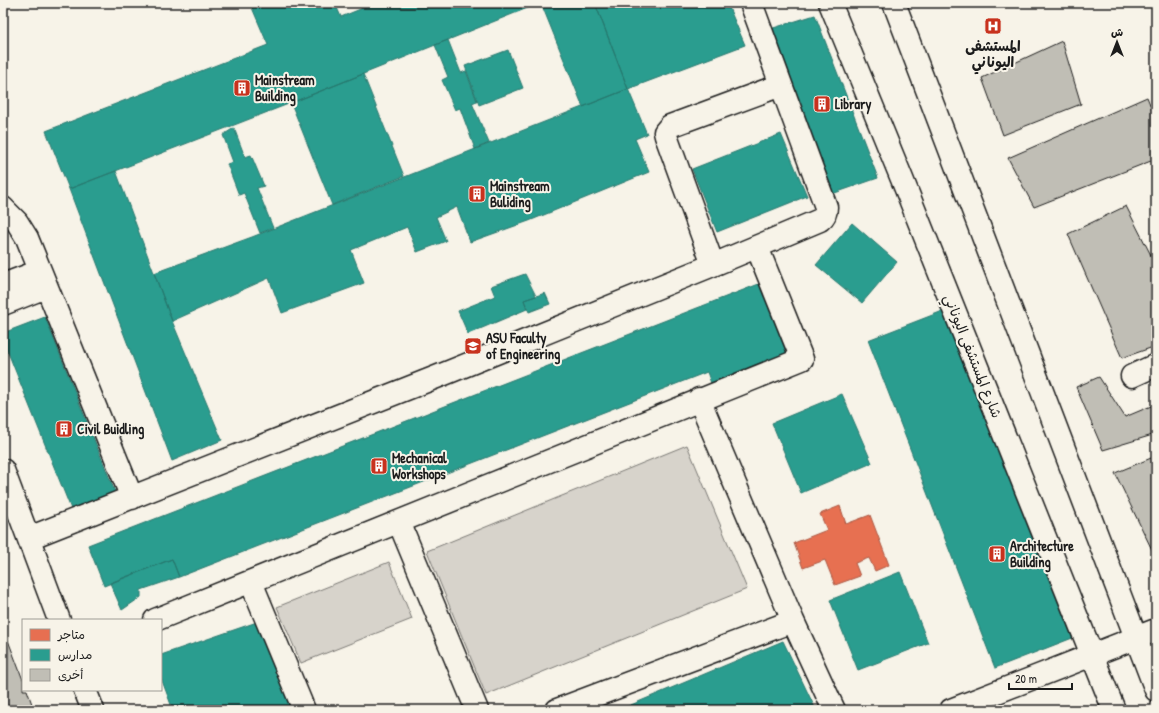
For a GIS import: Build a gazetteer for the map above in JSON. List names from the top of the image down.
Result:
{
  "streets": {
    "street": ["شارع المستشفى اليوناني"]
  },
  "places": {
    "hospital": ["المستشفى اليوناني"],
    "building": [
      "Mainstream Building",
      "Library",
      "Mainstream Buliding",
      "Civil Buidling",
      "Mechanical Workshops",
      "Architecture Building"
    ],
    "school or university": ["ASU Faculty of Engineering"]
  },
  "legend": ["متاجر", "مدارس", "أخرى"],
  "scale_bar": "20 m",
  "north": "top"
}
